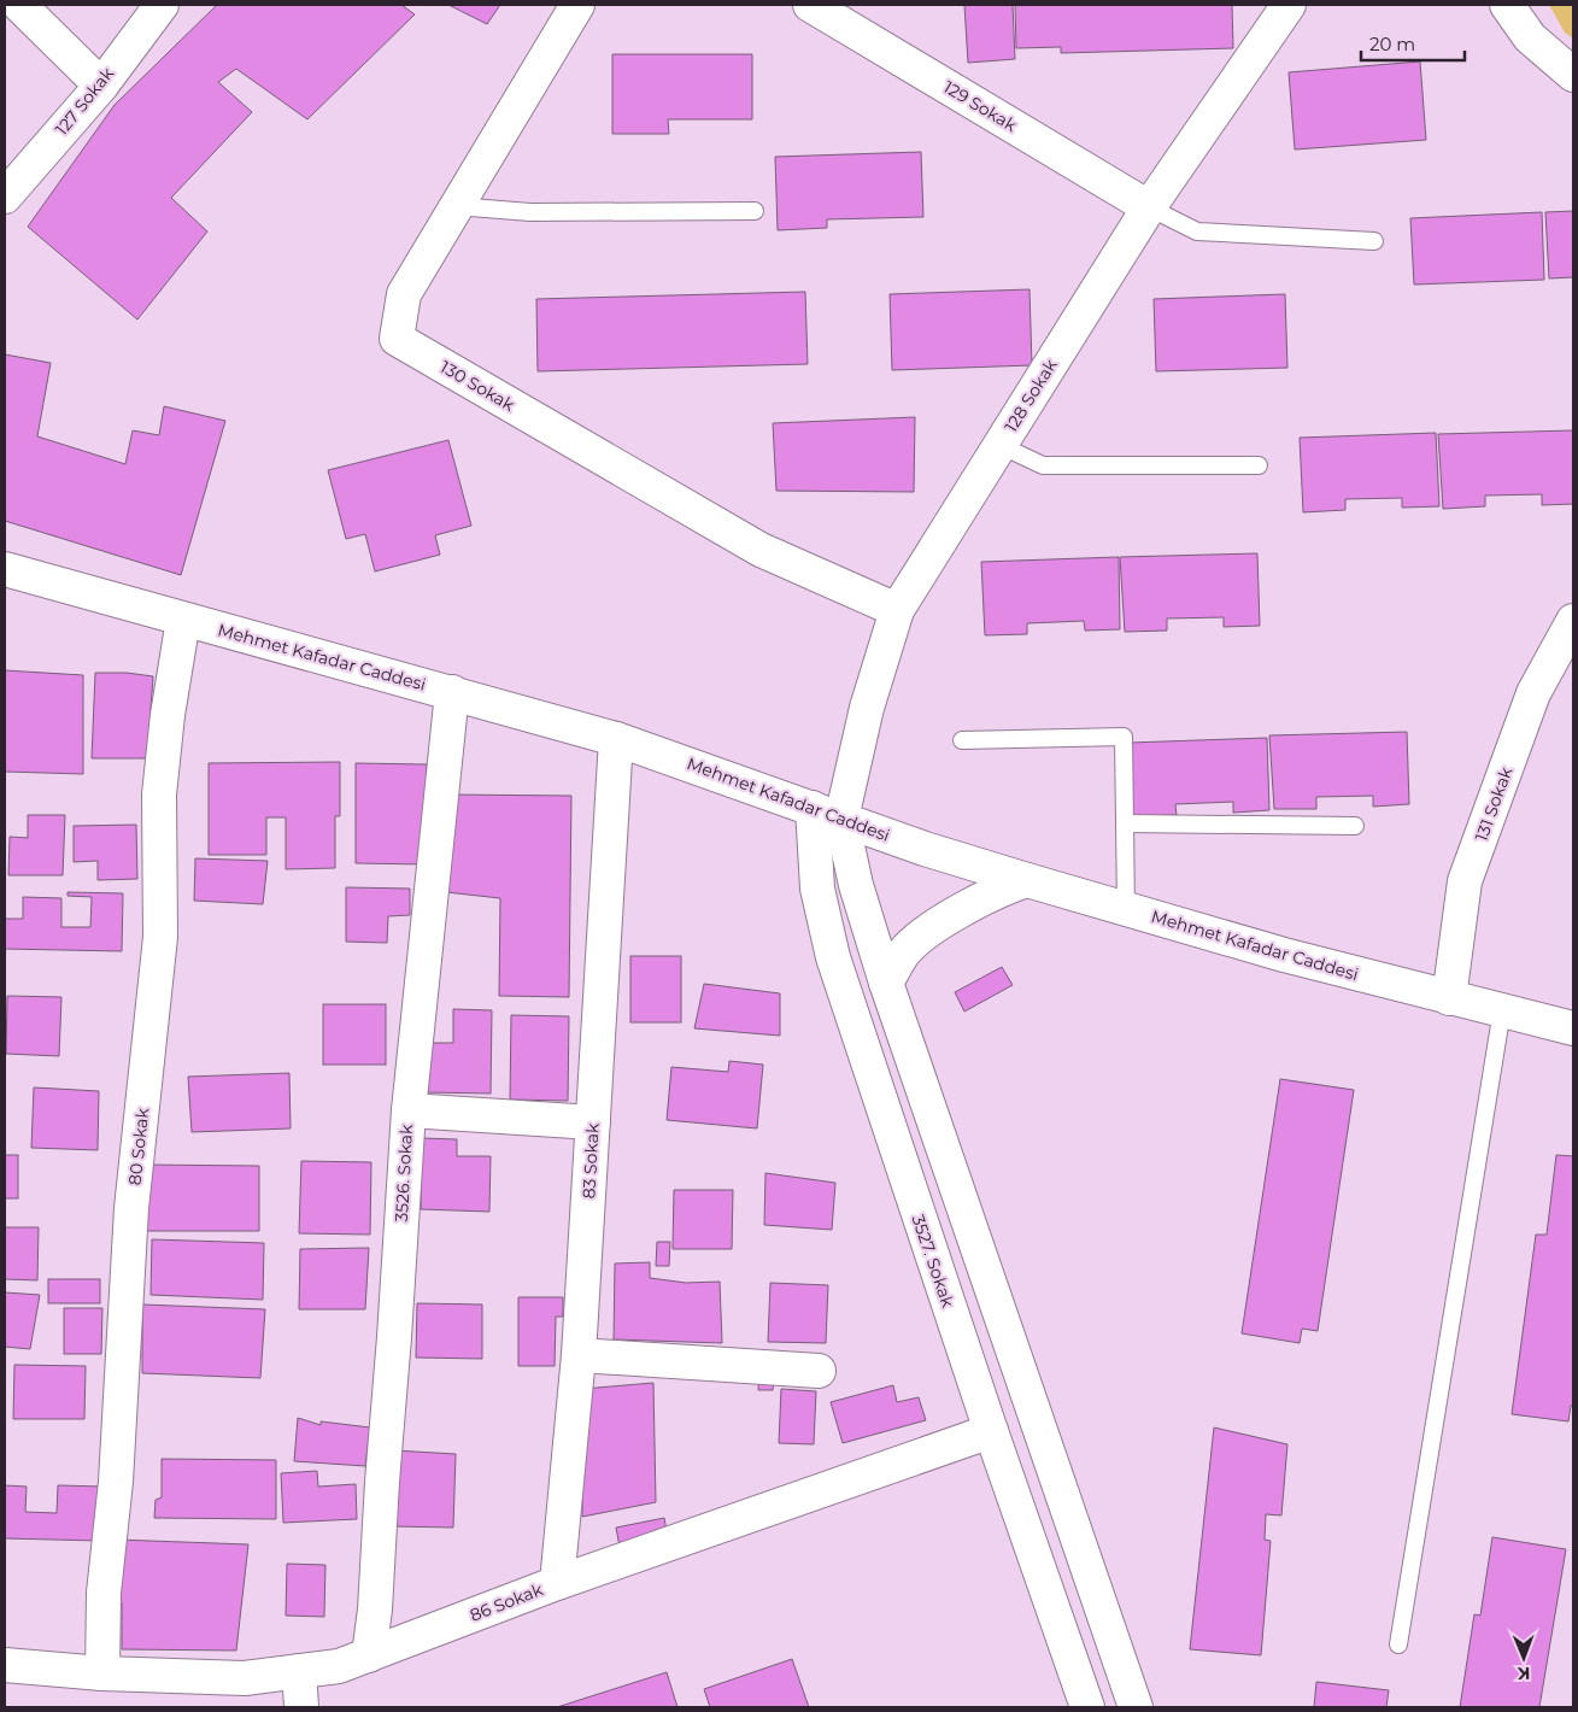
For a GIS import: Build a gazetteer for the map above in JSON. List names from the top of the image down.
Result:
{
  "streets": {
    "street": [
      "127 Sokak",
      "129 Sokak",
      "130 Sokak",
      "128 Sokak",
      "Mehmet Kafadar Caddesi",
      "131 Sokak",
      "80 Sokak",
      "83 Sokak",
      "3526. Sokak",
      "3527. Sokak",
      "86 Sokak"
    ]
  },
  "crossings": [
    ["129 Sokak", "128 Sokak"],
    ["130 Sokak", "128 Sokak"],
    ["128 Sokak", "Mehmet Kafadar Caddesi"],
    ["128 Sokak", "3527. Sokak"],
    ["Mehmet Kafadar Caddesi", "131 Sokak"],
    ["Mehmet Kafadar Caddesi", "80 Sokak"],
    ["Mehmet Kafadar Caddesi", "83 Sokak"],
    ["Mehmet Kafadar Caddesi", "3526. Sokak"],
    ["Mehmet Kafadar Caddesi", "3527. Sokak"],
    ["80 Sokak", "86 Sokak"],
    ["83 Sokak", "86 Sokak"],
    ["3526. Sokak", "86 Sokak"],
    ["3527. Sokak", "86 Sokak"]
  ],
  "scale_bar": "20 m",
  "north": "bottom"
}
